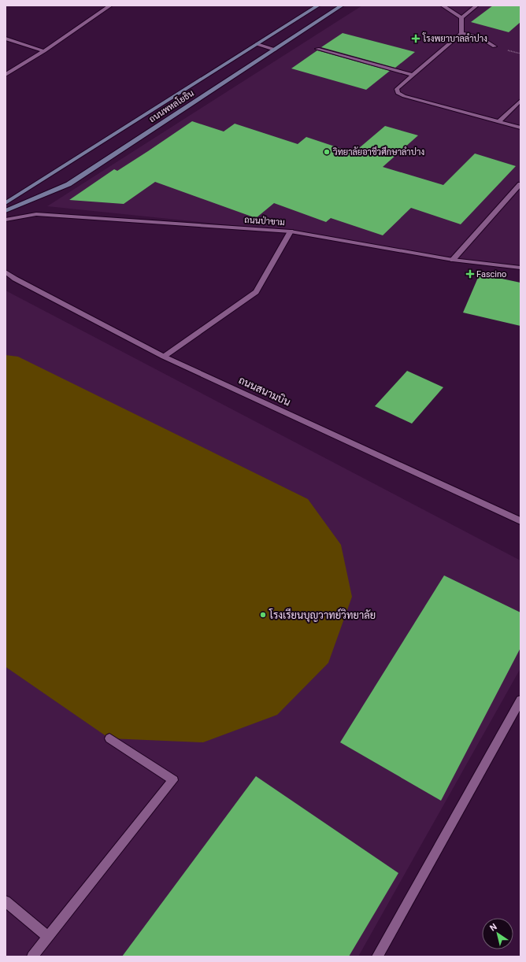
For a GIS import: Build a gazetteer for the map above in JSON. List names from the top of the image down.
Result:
{
  "streets": {
    "main road": ["ถนนพหลโยธิน"],
    "street": ["ถนนป่าขาม", "ถนนสนามบิน"]
  },
  "places": {
    "health": ["โรงพยาบาลลำปาง", "Fascino"],
    "other": ["วิทยาลัยอาชีวศึกษาลำปาง", "โรงเรียนบุญวาทย์วิทยาลัย"]
  },
  "north": "top left"
}
